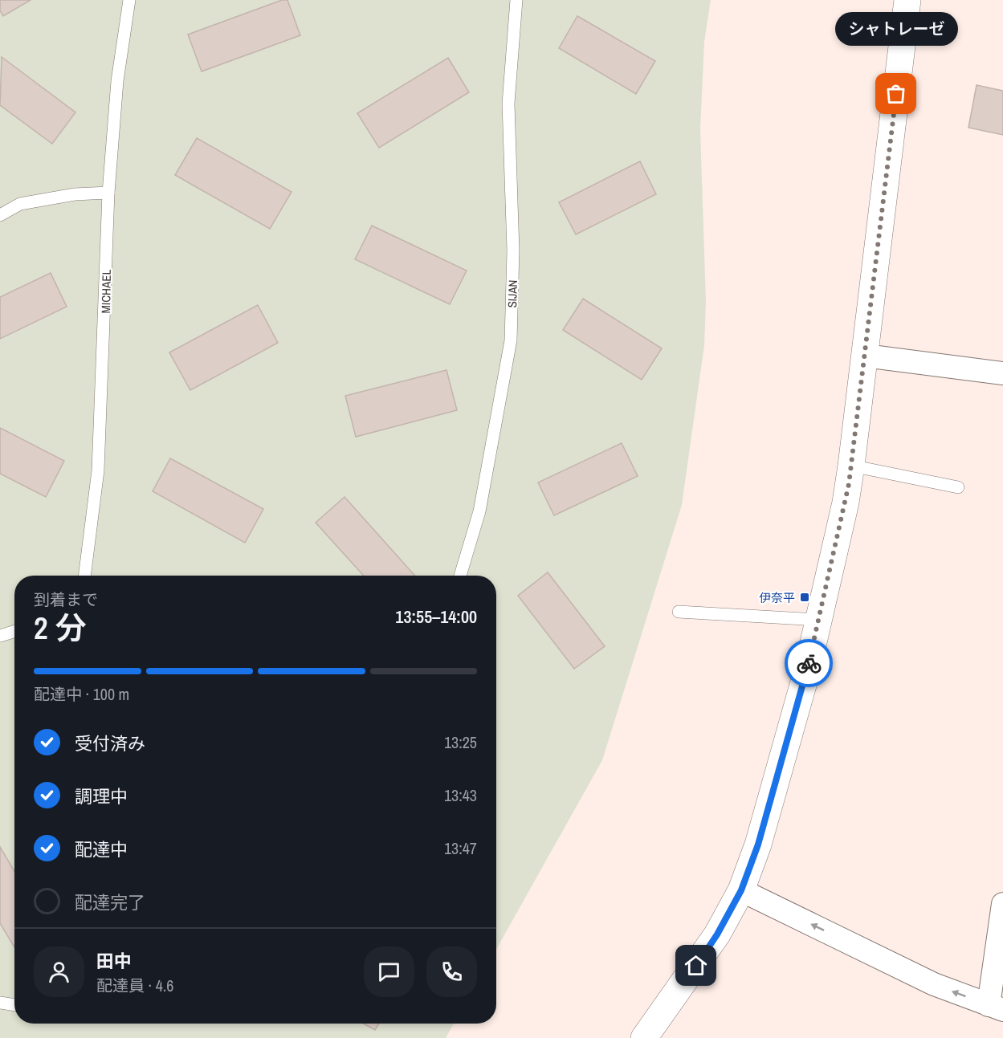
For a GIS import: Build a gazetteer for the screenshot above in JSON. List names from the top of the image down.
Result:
{
  "streets": {
    "lane": ["MICHAEL", "SIJAN"]
  },
  "places": {
    "other": ["シャトレーゼ"],
    "transit": ["伊奈平"]
  },
  "page": {
    "bubble": "シャトレーゼ",
    "heading": ["2 分", "到着まで", "13:55–14:00"],
    "panel": ["田中", "配達員 · 4.6"],
    "bar": "配達中 · 100 m",
    "list": [
      ["受付済み", "13:25"],
      ["調理中", "13:43"],
      ["配達中", "13:47"],
      "配達完了"
    ]
  }
}
